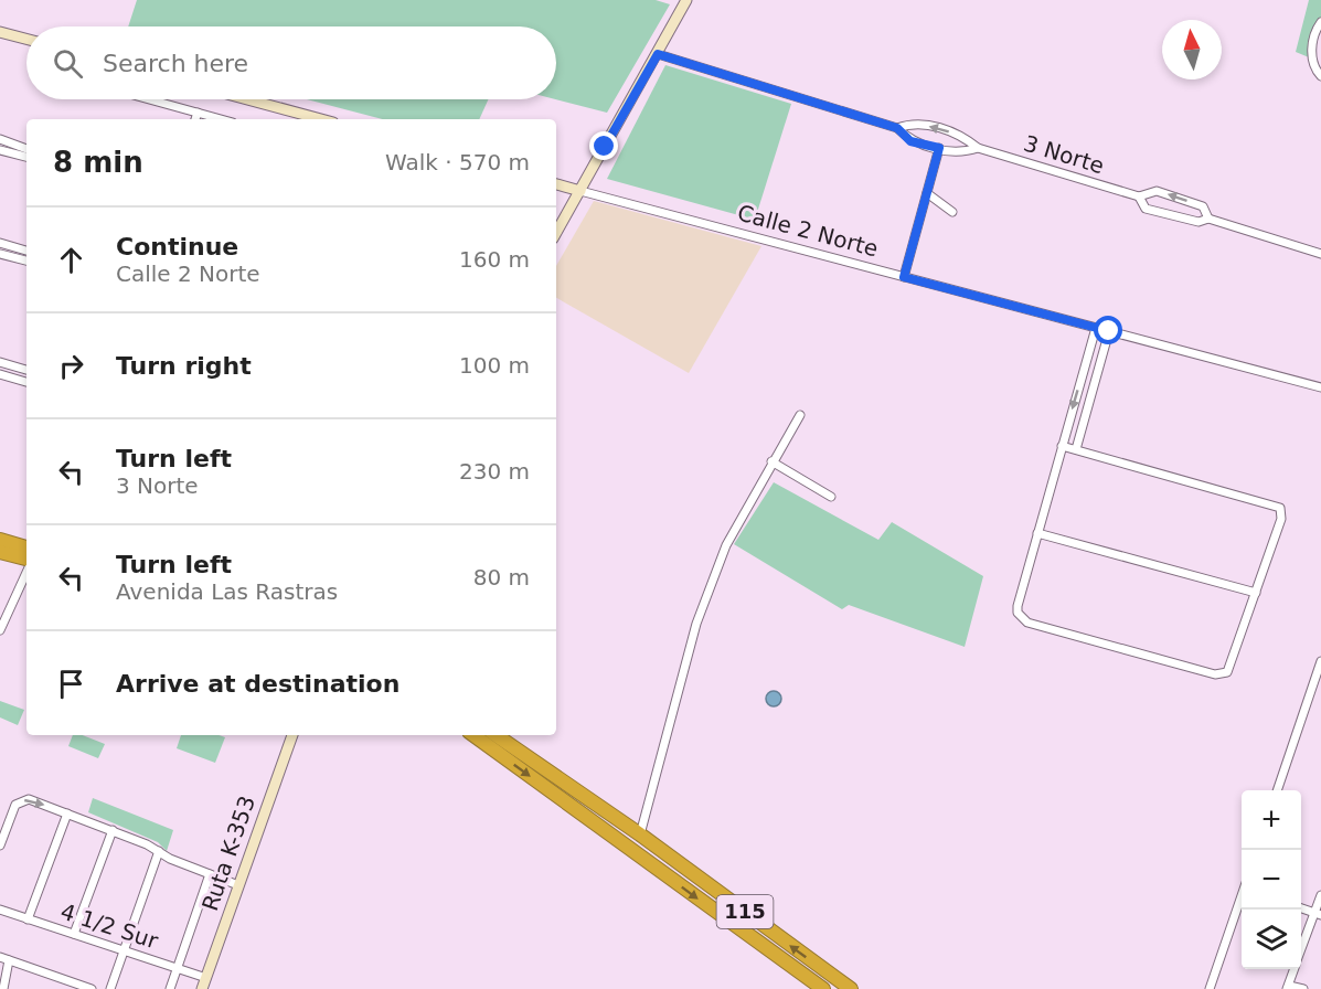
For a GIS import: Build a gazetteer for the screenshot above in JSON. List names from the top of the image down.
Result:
{
  "streets": {
    "highway": ["115"],
    "street": [
      "3 Norte",
      "Calle 2 Norte",
      "Ruta K-353",
      "4 1/2 Sur"
    ]
  },
  "crossings": [
    ["Ruta K-353", "4 1/2 Sur"]
  ],
  "north": "top",
  "page": {
    "search": "Search here",
    "heading": ["8 min", "Walk · 570 m"],
    "list": [
      ["Continue", "Calle 2 Norte", "160 m"],
      ["Turn right", "100 m"],
      ["Turn left", "3 Norte", "230 m"],
      ["Turn left", "Avenida Las Rastras", "80 m"],
      "Arrive at destination"
    ],
    "map_buttons": ["+", "−"]
  }
}
